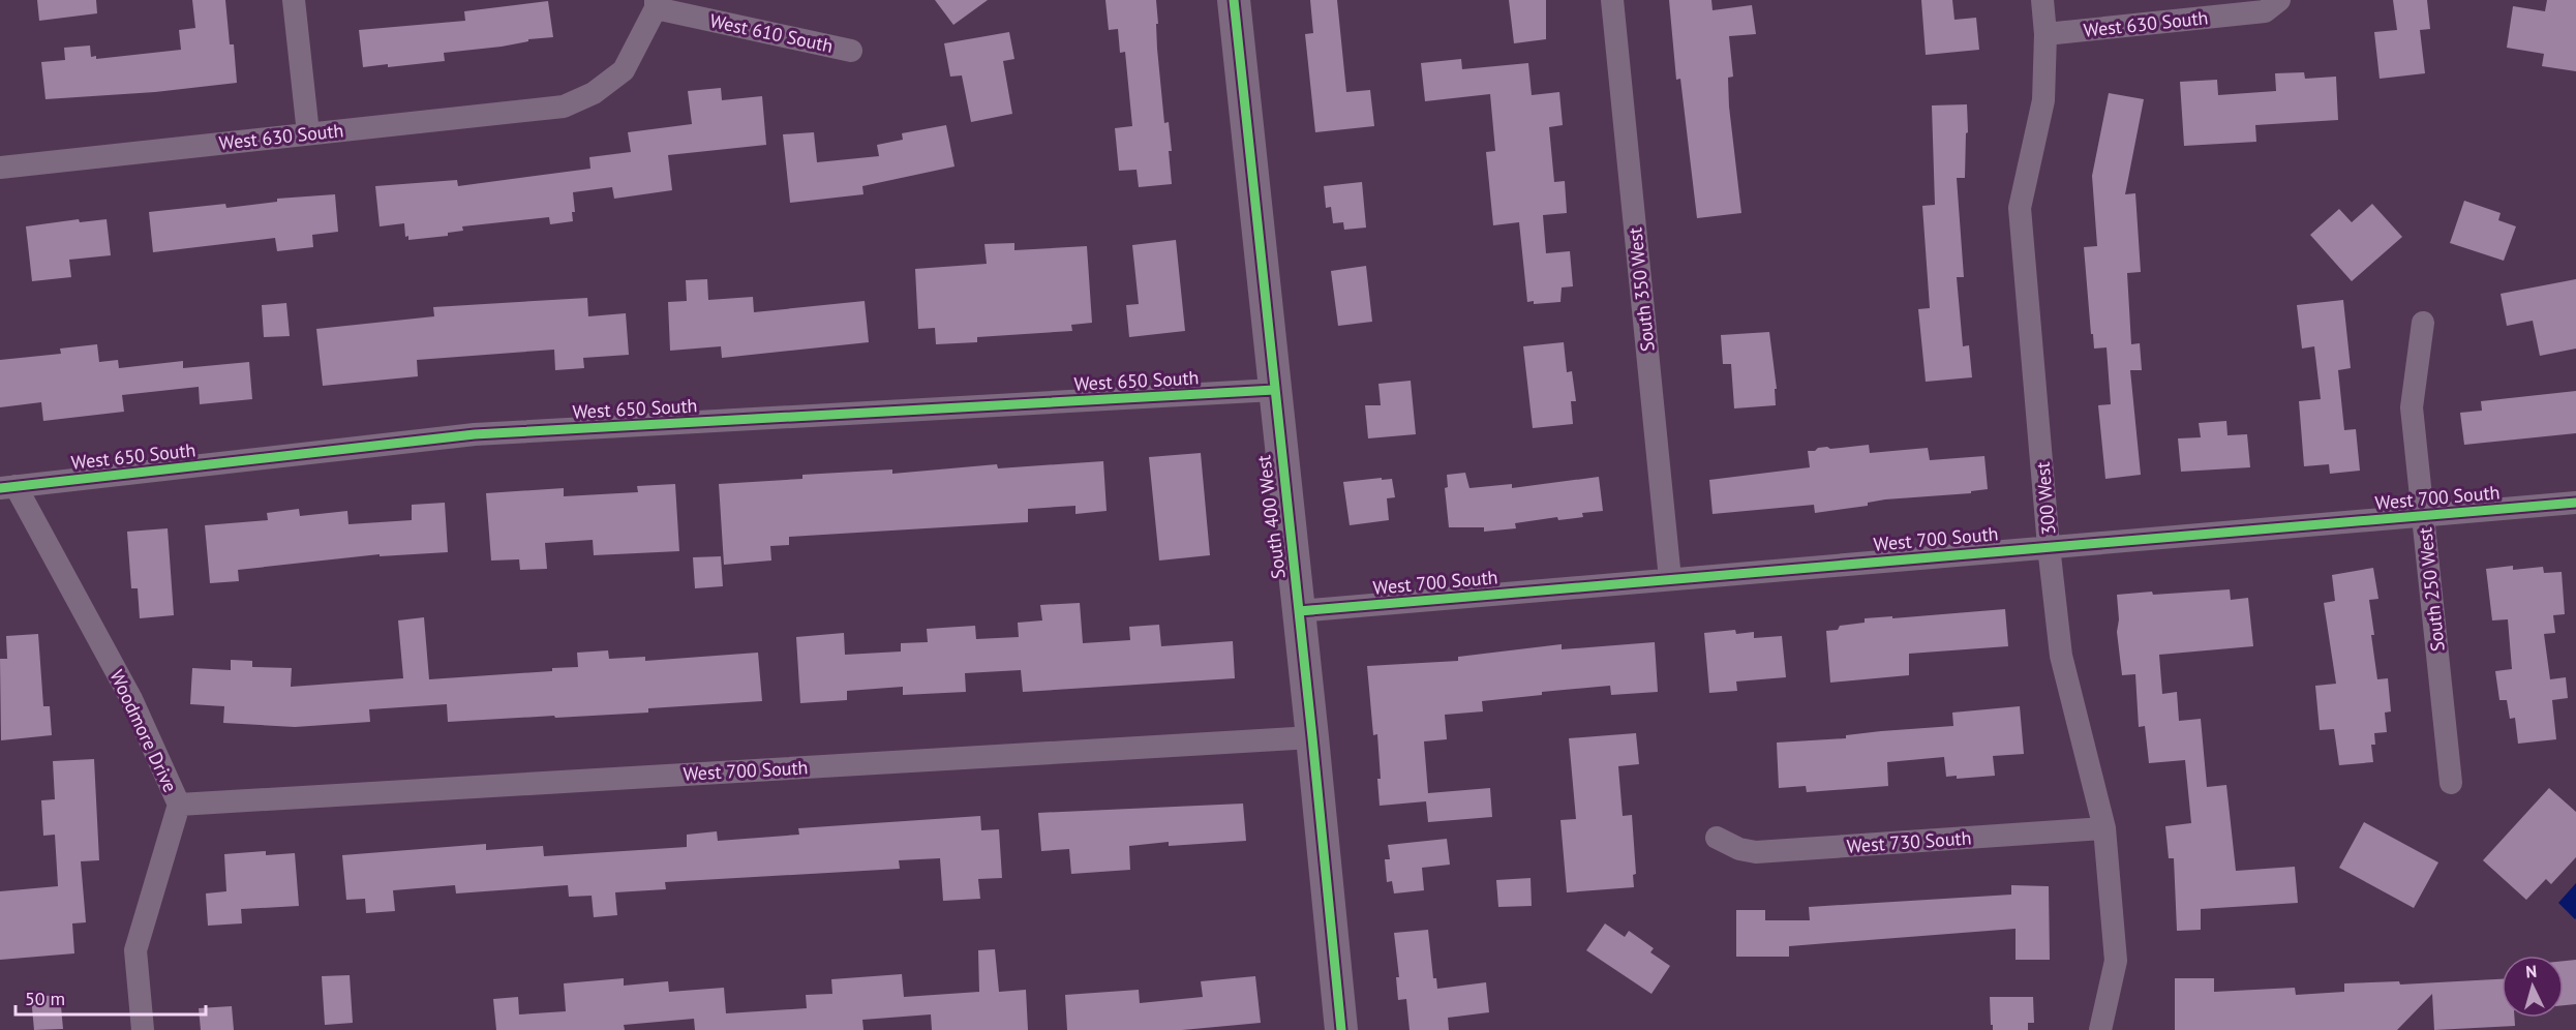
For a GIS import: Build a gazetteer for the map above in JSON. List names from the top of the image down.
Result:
{
  "streets": {
    "main road": ["South 400 West"],
    "street": [
      "West 630 South",
      "West 610 South",
      "South 350 West",
      "West 650 South",
      "West 700 South",
      "300 West",
      "South 250 West",
      "Woodmore Drive",
      "West 730 South"
    ]
  },
  "crossings": [
    ["West 630 South", "West 610 South"],
    ["West 630 South", "300 West"],
    ["South 350 West", "West 700 South"],
    ["West 650 South", "South 400 West"],
    ["West 650 South", "Woodmore Drive"],
    ["West 700 South", "300 West"],
    ["West 700 South", "South 400 West"],
    ["West 700 South", "South 250 West"],
    ["West 700 South", "Woodmore Drive"],
    ["300 West", "West 730 South"]
  ],
  "scale_bar": "50 m",
  "north": "top"
}
